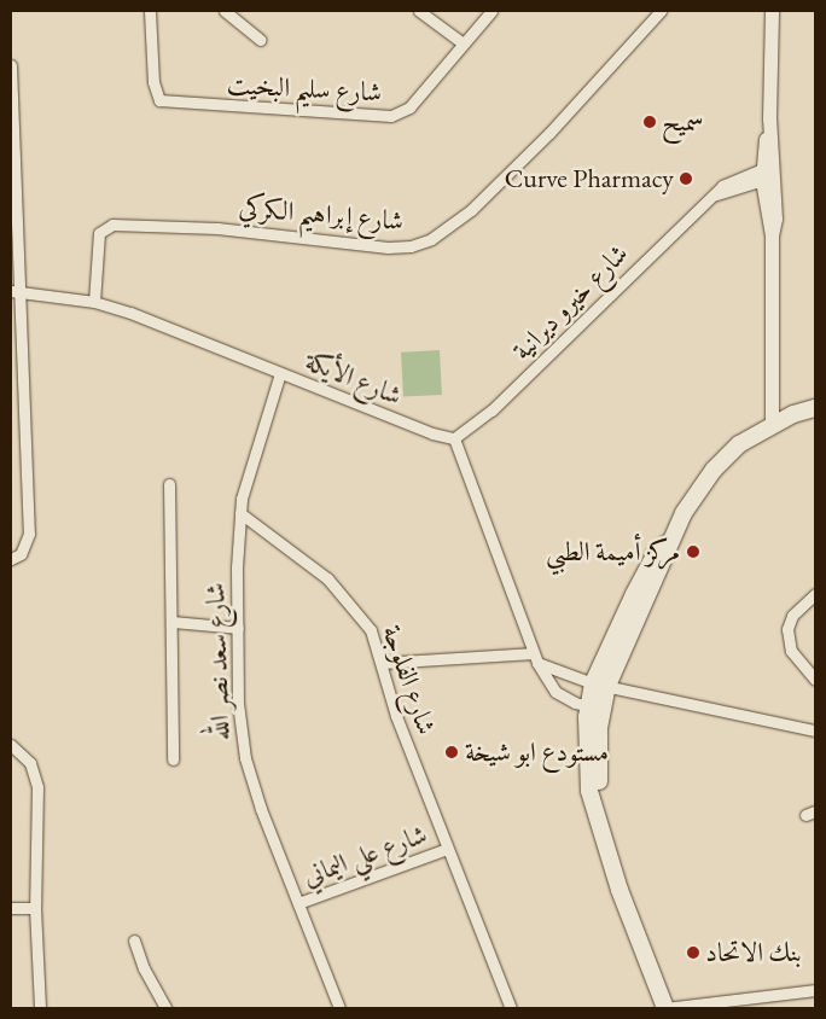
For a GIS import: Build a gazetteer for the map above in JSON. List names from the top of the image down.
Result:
{
  "streets": {
    "street": [
      "شارع سليم البخيت",
      "شارع إبراهيم الكركي",
      "شارع خيرو ديرانية",
      "شارع الأيكة",
      "شارع سعد نصر الله",
      "شارع الفلوجة",
      "شارع علي اليماني"
    ]
  },
  "crossings": [
    ["شارع إبراهيم الكركي", "شارع الأيكة"],
    ["شارع خيرو ديرانية", "شارع الأيكة"],
    ["شارع الأيكة", "شارع سعد نصر الله"],
    ["شارع سعد نصر الله", "شارع الفلوجة"],
    ["شارع سعد نصر الله", "شارع علي اليماني"],
    ["شارع الفلوجة", "شارع علي اليماني"]
  ],
  "places": [
    "سميح",
    "Curve Pharmacy",
    "مركز أميمة الطبي",
    "مستودع ابو شيخة",
    "بنك الاتحاد"
  ]
}
